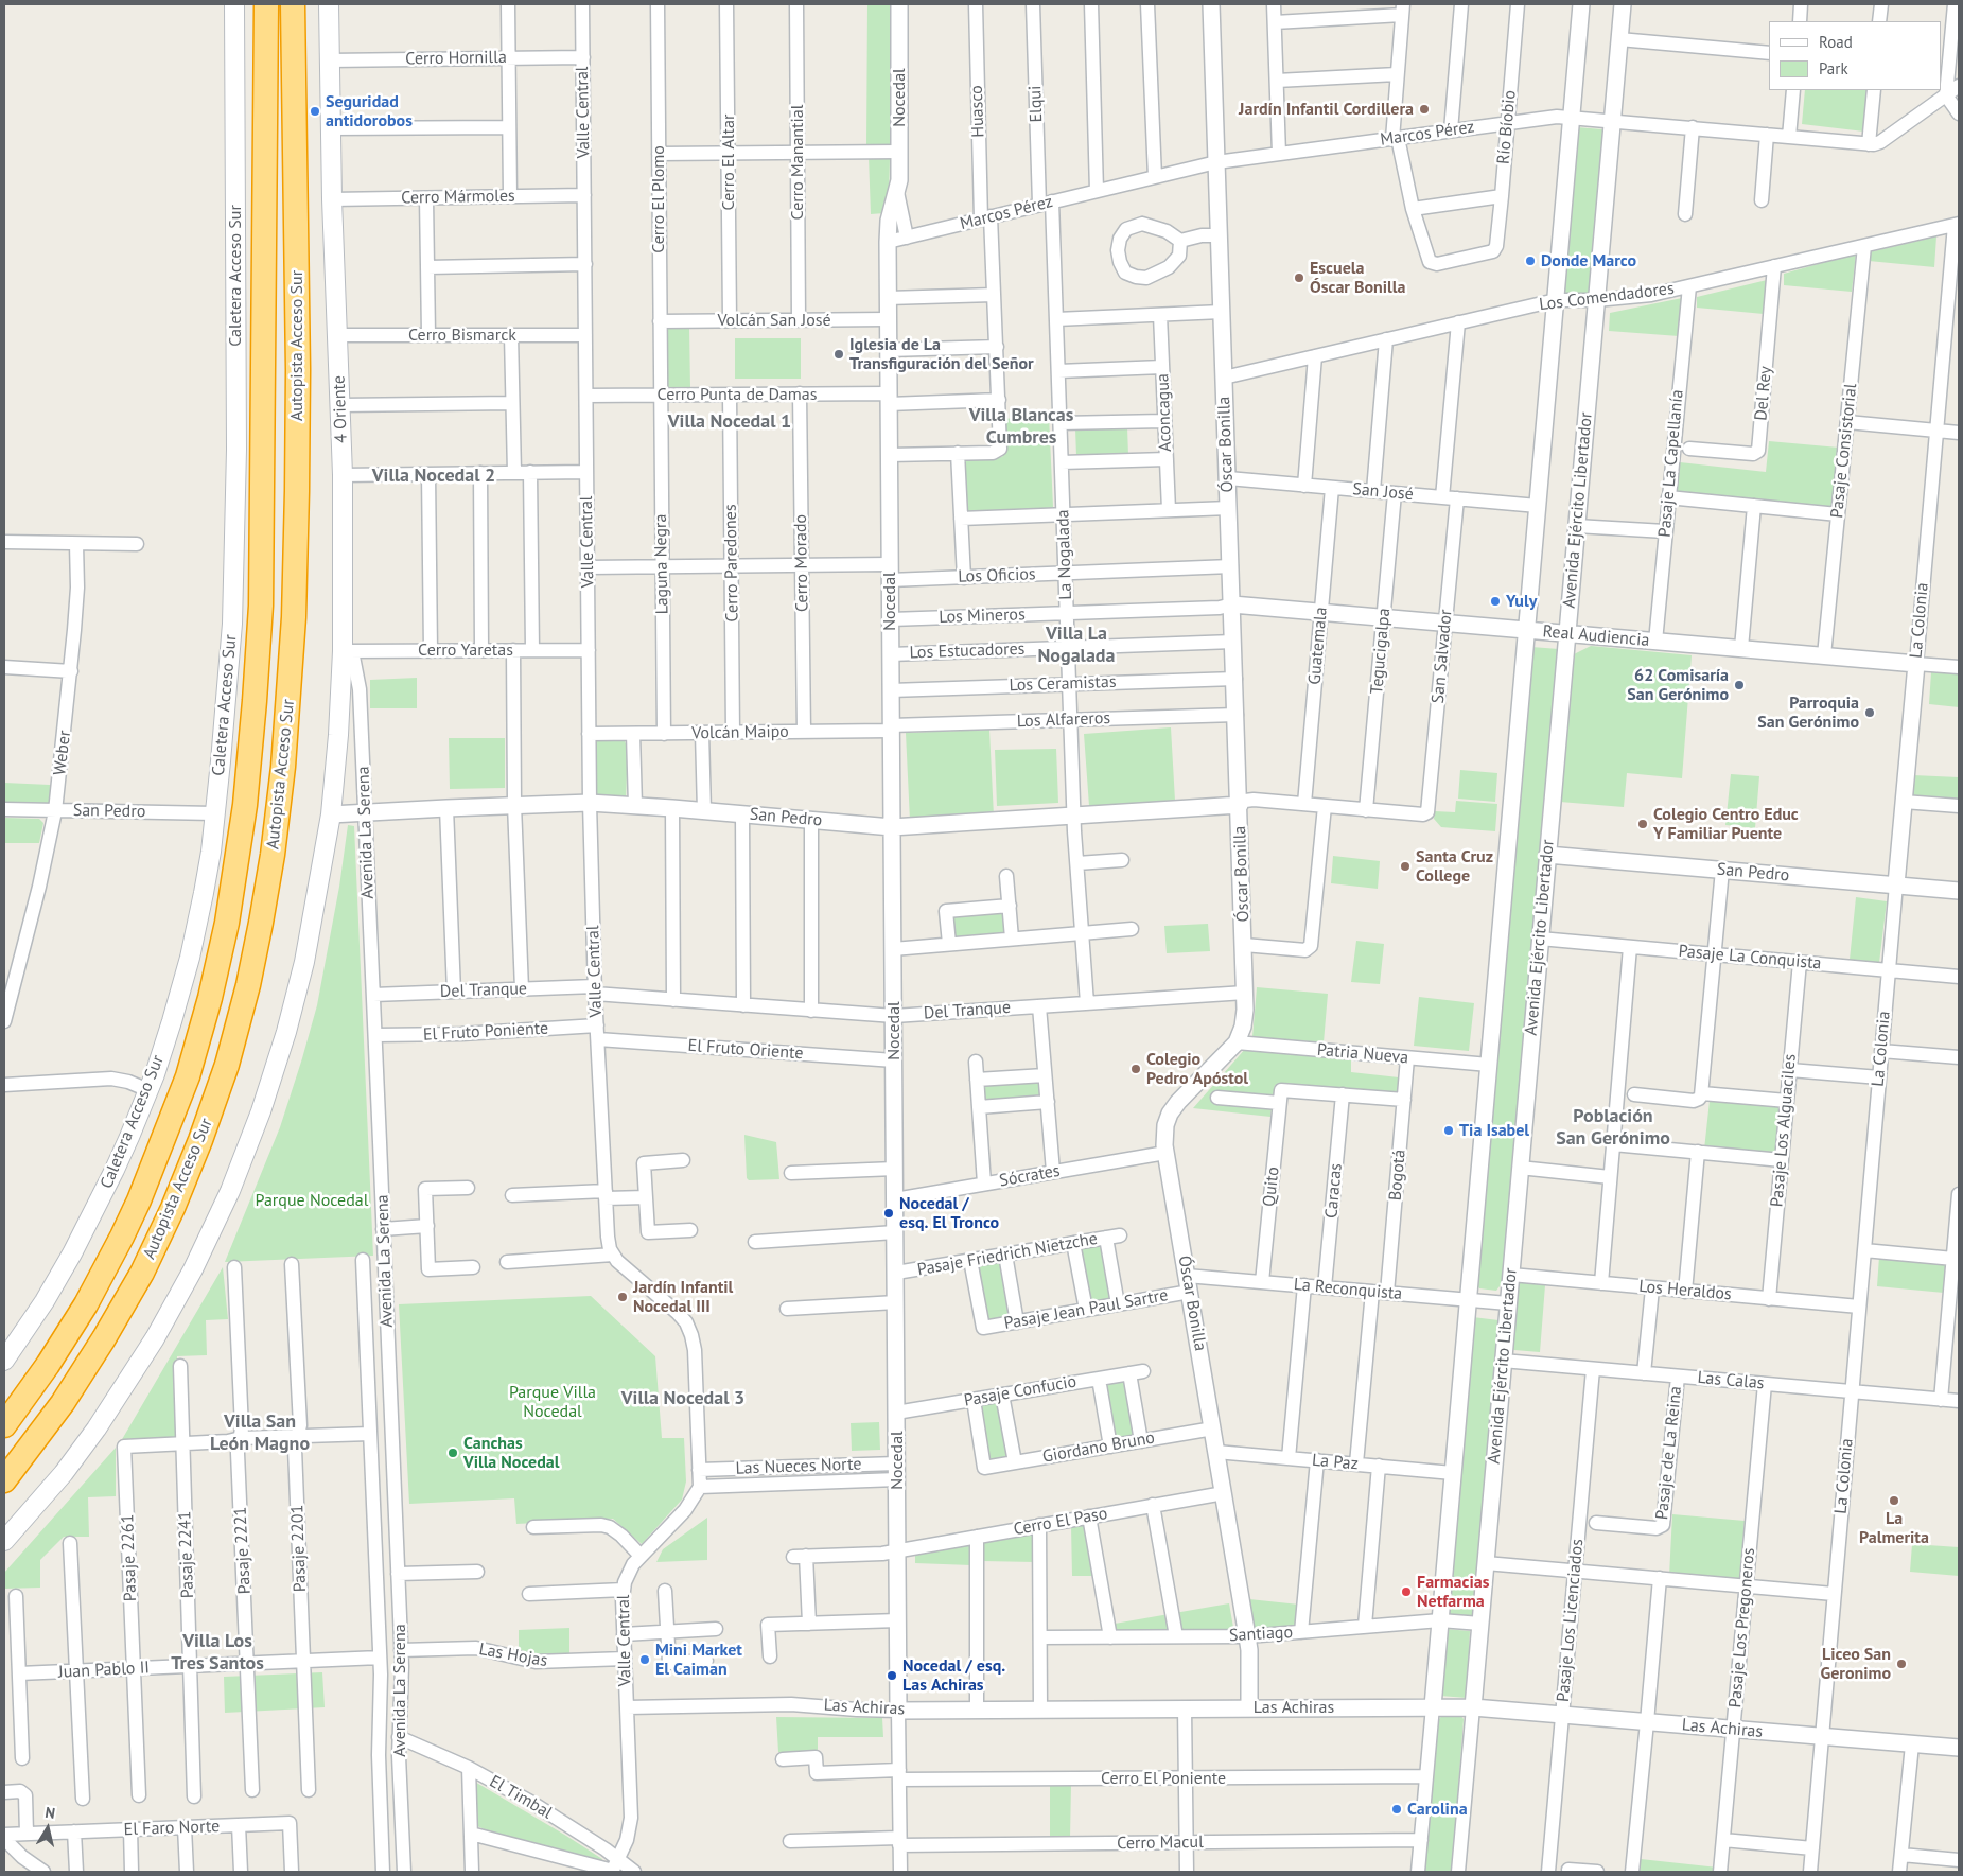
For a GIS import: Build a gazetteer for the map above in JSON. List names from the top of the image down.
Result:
{
  "streets": {
    "highway": ["Autopista Acceso Sur"],
    "main road": ["Caletera Acceso Sur", "4 Oriente"],
    "street": [
      "Cerro Hornilla",
      "Nocedal",
      "Elqui",
      "Huasco",
      "Valle Central",
      "Río Bíobio",
      "Marcos Pérez",
      "Cerro El Altar",
      "Cerro Manantial",
      "Cerro Mármoles",
      "Cerro El Plomo",
      "Los Comendadores",
      "Volcán San José",
      "Cerro Bismarck",
      "Del Rey",
      "Cerro Punta de Damas",
      "Aconcagua",
      "Óscar Bonilla",
      "Pasaje Consistorial",
      "Pasaje La Capellanía",
      "San José",
      "Avenida Ejército Libertador",
      "La Nogalada",
      "Cerro Paredones",
      "Cerro Morado",
      "Laguna Negra",
      "Los Oficios",
      "Los Mineros",
      "La Colonia",
      "Real Audiencia",
      "Guatemala",
      "Cerro Yaretas",
      "Los Estucadores",
      "Tegucigalpa",
      "San Salvador",
      "Los Ceramistas",
      "Los Alfareros",
      "Volcán Maipo",
      "Weber",
      "San Pedro",
      "Avenida La Serena",
      "Pasaje La Conquista",
      "Del Tranque",
      "El Fruto Poniente",
      "El Fruto Oriente",
      "Patria Nueva",
      "Pasaje Los Alguaciles",
      "Bogotá",
      "Sócrates",
      "Quito",
      "Caracas",
      "Pasaje Friedrich Nietzche",
      "La Reconquista",
      "Los Heraldos",
      "Pasaje Jean Paul Sartre",
      "Las Calas",
      "Pasaje Confucio",
      "Giordano Bruno",
      "Pasaje de La Reina",
      "La Paz",
      "Las Nueces Norte",
      "Cerro El Paso",
      "Pasaje 2201",
      "Pasaje 2221",
      "Pasaje 2241",
      "Pasaje 2261",
      "Pasaje Los Licenciados",
      "Pasaje Los Pregoneros",
      "Santiago",
      "Las Hojas",
      "Juan Pablo II",
      "Las Achiras",
      "Cerro El Poniente",
      "El Timbal",
      "El Faro Norte",
      "Cerro Macul"
    ]
  },
  "crossings": [
    ["Cerro Hornilla", "Valle Central"],
    ["Cerro Hornilla", "4 Oriente"],
    ["Nocedal", "Marcos Pérez"],
    ["Nocedal", "Volcán San José"],
    ["Nocedal", "Cerro Punta de Damas"],
    ["Nocedal", "Los Oficios"],
    ["Nocedal", "Los Mineros"],
    ["Nocedal", "Los Estucadores"],
    ["Nocedal", "Los Ceramistas"],
    ["Nocedal", "Los Alfareros"],
    ["Nocedal", "Volcán Maipo"],
    ["Nocedal", "San Pedro"],
    ["Nocedal", "Del Tranque"],
    ["Nocedal", "El Fruto Oriente"],
    ["Nocedal", "Sócrates"],
    ["Nocedal", "Pasaje Friedrich Nietzche"],
    ["Nocedal", "Pasaje Confucio"],
    ["Nocedal", "Las Nueces Norte"],
    ["Nocedal", "Cerro El Paso"],
    ["Nocedal", "Las Achiras"],
    ["Nocedal", "Cerro El Poniente"],
    ["Nocedal", "Cerro Macul"],
    ["Elqui", "Marcos Pérez"],
    ["Elqui", "La Nogalada"],
    ["Huasco", "Marcos Pérez"],
    ["Huasco", "Cerro Punta de Damas"],
    ["Valle Central", "Cerro Mármoles"],
    ["Valle Central", "Cerro Bismarck"],
    ["Valle Central", "Cerro Punta de Damas"],
    ["Valle Central", "Cerro Yaretas"],
    ["Valle Central", "Volcán Maipo"],
    ["Valle Central", "San Pedro"],
    ["Valle Central", "Del Tranque"],
    ["Valle Central", "El Fruto Poniente"],
    ["Valle Central", "El Fruto Oriente"],
    ["Valle Central", "Las Hojas"],
    ["Valle Central", "Las Achiras"],
    ["Valle Central", "El Timbal"],
    ["Río Bíobio", "Marcos Pérez"],
    ["Marcos Pérez", "Óscar Bonilla"],
    ["Marcos Pérez", "Avenida Ejército Libertador"],
    ["Marcos Pérez", "La Nogalada"],
    ["Cerro El Altar", "Volcán San José"],
    ["Cerro Manantial", "Volcán San José"],
    ["Cerro Mármoles", "4 Oriente"],
    ["Cerro El Plomo", "Volcán San José"],
    ["Cerro El Plomo", "Cerro Punta de Damas"],
    ["Cerro El Plomo", "Laguna Negra"],
    ["Caletera Acceso Sur", "San Pedro"],
    ["Los Comendadores", "Del Rey"],
    ["Los Comendadores", "Óscar Bonilla"],
    ["Los Comendadores", "Pasaje Consistorial"],
    ["Los Comendadores", "Pasaje La Capellanía"],
    ["Los Comendadores", "Avenida Ejército Libertador"],
    ["Los Comendadores", "La Colonia"],
    ["Cerro Bismarck", "4 Oriente"],
    ["Cerro Punta de Damas", "Cerro Paredones"],
    ["Cerro Punta de Damas", "Cerro Morado"],
    ["Cerro Punta de Damas", "Laguna Negra"],
    ["4 Oriente", "Cerro Yaretas"],
    ["4 Oriente", "San Pedro"],
    ["4 Oriente", "Avenida La Serena"],
    ["Óscar Bonilla", "San José"],
    ["Óscar Bonilla", "Los Oficios"],
    ["Óscar Bonilla", "Los Mineros"],
    ["Óscar Bonilla", "Real Audiencia"],
    ["Óscar Bonilla", "Los Estucadores"],
    ["Óscar Bonilla", "Los Ceramistas"],
    ["Óscar Bonilla", "Los Alfareros"],
    ["Óscar Bonilla", "San Pedro"],
    ["Óscar Bonilla", "Del Tranque"],
    ["Óscar Bonilla", "Patria Nueva"],
    ["Óscar Bonilla", "Sócrates"],
    ["Óscar Bonilla", "La Reconquista"],
    ["Óscar Bonilla", "Pasaje Jean Paul Sartre"],
    ["Óscar Bonilla", "Giordano Bruno"],
    ["Óscar Bonilla", "La Paz"],
    ["Óscar Bonilla", "Cerro El Paso"],
    ["Óscar Bonilla", "Santiago"],
    ["Óscar Bonilla", "Las Achiras"],
    ["Pasaje Consistorial", "Real Audiencia"],
    ["Pasaje La Capellanía", "Real Audiencia"],
    ["San José", "Guatemala"],
    ["San José", "Tegucigalpa"],
    ["San José", "San Salvador"],
    ["Avenida Ejército Libertador", "Real Audiencia"],
    ["Avenida Ejército Libertador", "San Pedro"],
    ["Avenida Ejército Libertador", "Pasaje La Conquista"],
    ["Avenida Ejército Libertador", "La Reconquista"],
    ["Avenida Ejército Libertador", "Los Heraldos"],
    ["Avenida Ejército Libertador", "Las Calas"],
    ["Avenida Ejército Libertador", "Santiago"],
    ["Avenida Ejército Libertador", "Las Achiras"],
    ["La Nogalada", "Los Oficios"],
    ["La Nogalada", "Los Mineros"],
    ["La Nogalada", "Los Estucadores"],
    ["La Nogalada", "Los Ceramistas"],
    ["La Nogalada", "Los Alfareros"],
    ["La Nogalada", "San Pedro"],
    ["La Nogalada", "Del Tranque"],
    ["Cerro Paredones", "Volcán Maipo"],
    ["Cerro Morado", "Volcán Maipo"],
    ["Laguna Negra", "Volcán Maipo"],
    ["Los Mineros", "Real Audiencia"],
    ["La Colonia", "Real Audiencia"],
    ["La Colonia", "San Pedro"],
    ["La Colonia", "Pasaje La Conquista"],
    ["La Colonia", "Los Heraldos"],
    ["La Colonia", "Las Calas"],
    ["La Colonia", "Las Achiras"],
    ["Real Audiencia", "Guatemala"],
    ["Real Audiencia", "Tegucigalpa"],
    ["Real Audiencia", "San Salvador"],
    ["Cerro Yaretas", "Avenida La Serena"],
    ["Tegucigalpa", "San Salvador"],
    ["Los Alfareros", "Volcán Maipo"],
    ["Weber", "San Pedro"],
    ["San Pedro", "Avenida La Serena"],
    ["Avenida La Serena", "Del Tranque"],
    ["Avenida La Serena", "El Fruto Poniente"],
    ["Avenida La Serena", "Las Hojas"],
    ["Avenida La Serena", "Juan Pablo II"],
    ["Avenida La Serena", "El Timbal"],
    ["Pasaje La Conquista", "Pasaje Los Alguaciles"],
    ["El Fruto Poniente", "El Fruto Oriente"],
    ["Patria Nueva", "Bogotá"],
    ["Pasaje Los Alguaciles", "Los Heraldos"],
    ["Bogotá", "La Reconquista"],
    ["Quito", "La Reconquista"],
    ["Caracas", "La Reconquista"],
    ["Pasaje Friedrich Nietzche", "Pasaje Jean Paul Sartre"],
    ["La Reconquista", "Pasaje Jean Paul Sartre"],
    ["Las Calas", "Pasaje de La Reina"],
    ["Las Calas", "Pasaje Los Licenciados"],
    ["Las Calas", "Pasaje Los Pregoneros"],
    ["Pasaje Confucio", "Giordano Bruno"],
    ["Pasaje 2201", "Juan Pablo II"],
    ["Pasaje 2221", "Juan Pablo II"],
    ["Pasaje 2241", "Pasaje 2261"],
    ["Pasaje 2241", "Juan Pablo II"],
    ["Pasaje 2261", "Juan Pablo II"],
    ["Pasaje Los Licenciados", "Las Achiras"],
    ["Pasaje Los Pregoneros", "Las Achiras"]
  ],
  "districts": [
    "Villa Blancas Cumbres",
    "Villa Nocedal 1",
    "Villa Nocedal 2",
    "Villa La Nogalada",
    "Población San Gerónimo",
    "Villa Nocedal 3",
    "Villa San León Magno",
    "Villa Los Tres Santos"
  ],
  "parks": ["Parque Nocedal", "Parque Villa Nocedal"],
  "places": [
    "Jardín Infantil Cordillera",
    "Seguridad antidorobos",
    "Donde Marco",
    "Escuela Óscar Bonilla",
    "Iglesia de La Transfiguración del Señor",
    "Yuly",
    "62 Comisaría San Gerónimo",
    "Parroquia San Gerónimo",
    "Colegio Centro Educ Y Familiar Puente",
    "Santa Cruz College",
    "Colegio Pedro Apóstol",
    "Tia Isabel",
    "Nocedal / esq. El Tronco",
    "Jardín Infantil Nocedal III",
    "Canchas Villa Nocedal",
    "La Palmerita",
    "Farmacias Netfarma",
    "Mini Market El Caiman",
    "Liceo San Geronimo",
    "Nocedal / esq. Las Achiras",
    "Carolina"
  ],
  "legend": ["Road", "Park"],
  "north": "top"
}
